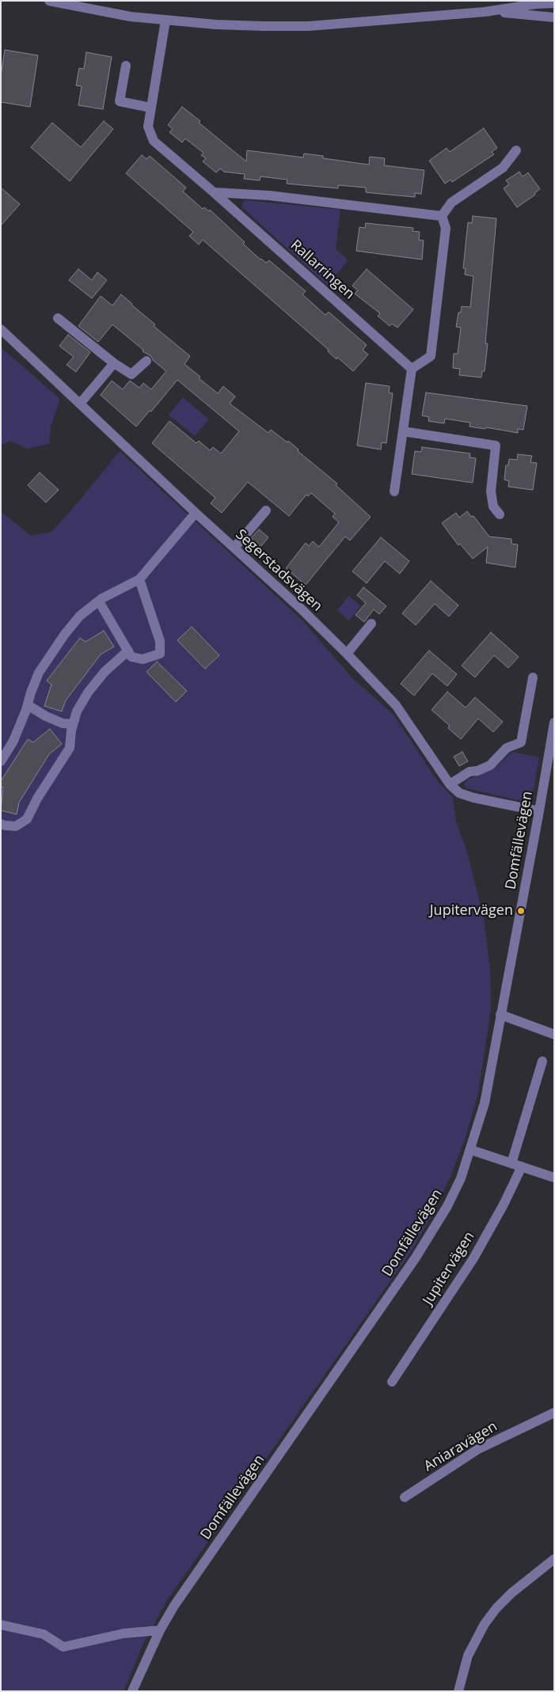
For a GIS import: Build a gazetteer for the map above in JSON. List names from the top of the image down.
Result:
{
  "streets": {
    "street": [
      "Rallarringen",
      "Segerstadsvägen",
      "Domfällevägen",
      "Jupitervägen",
      "Aniaravägen"
    ]
  },
  "crossings": [
    ["Segerstadsvägen", "Domfällevägen"]
  ],
  "places": ["Jupitervägen"]
}
